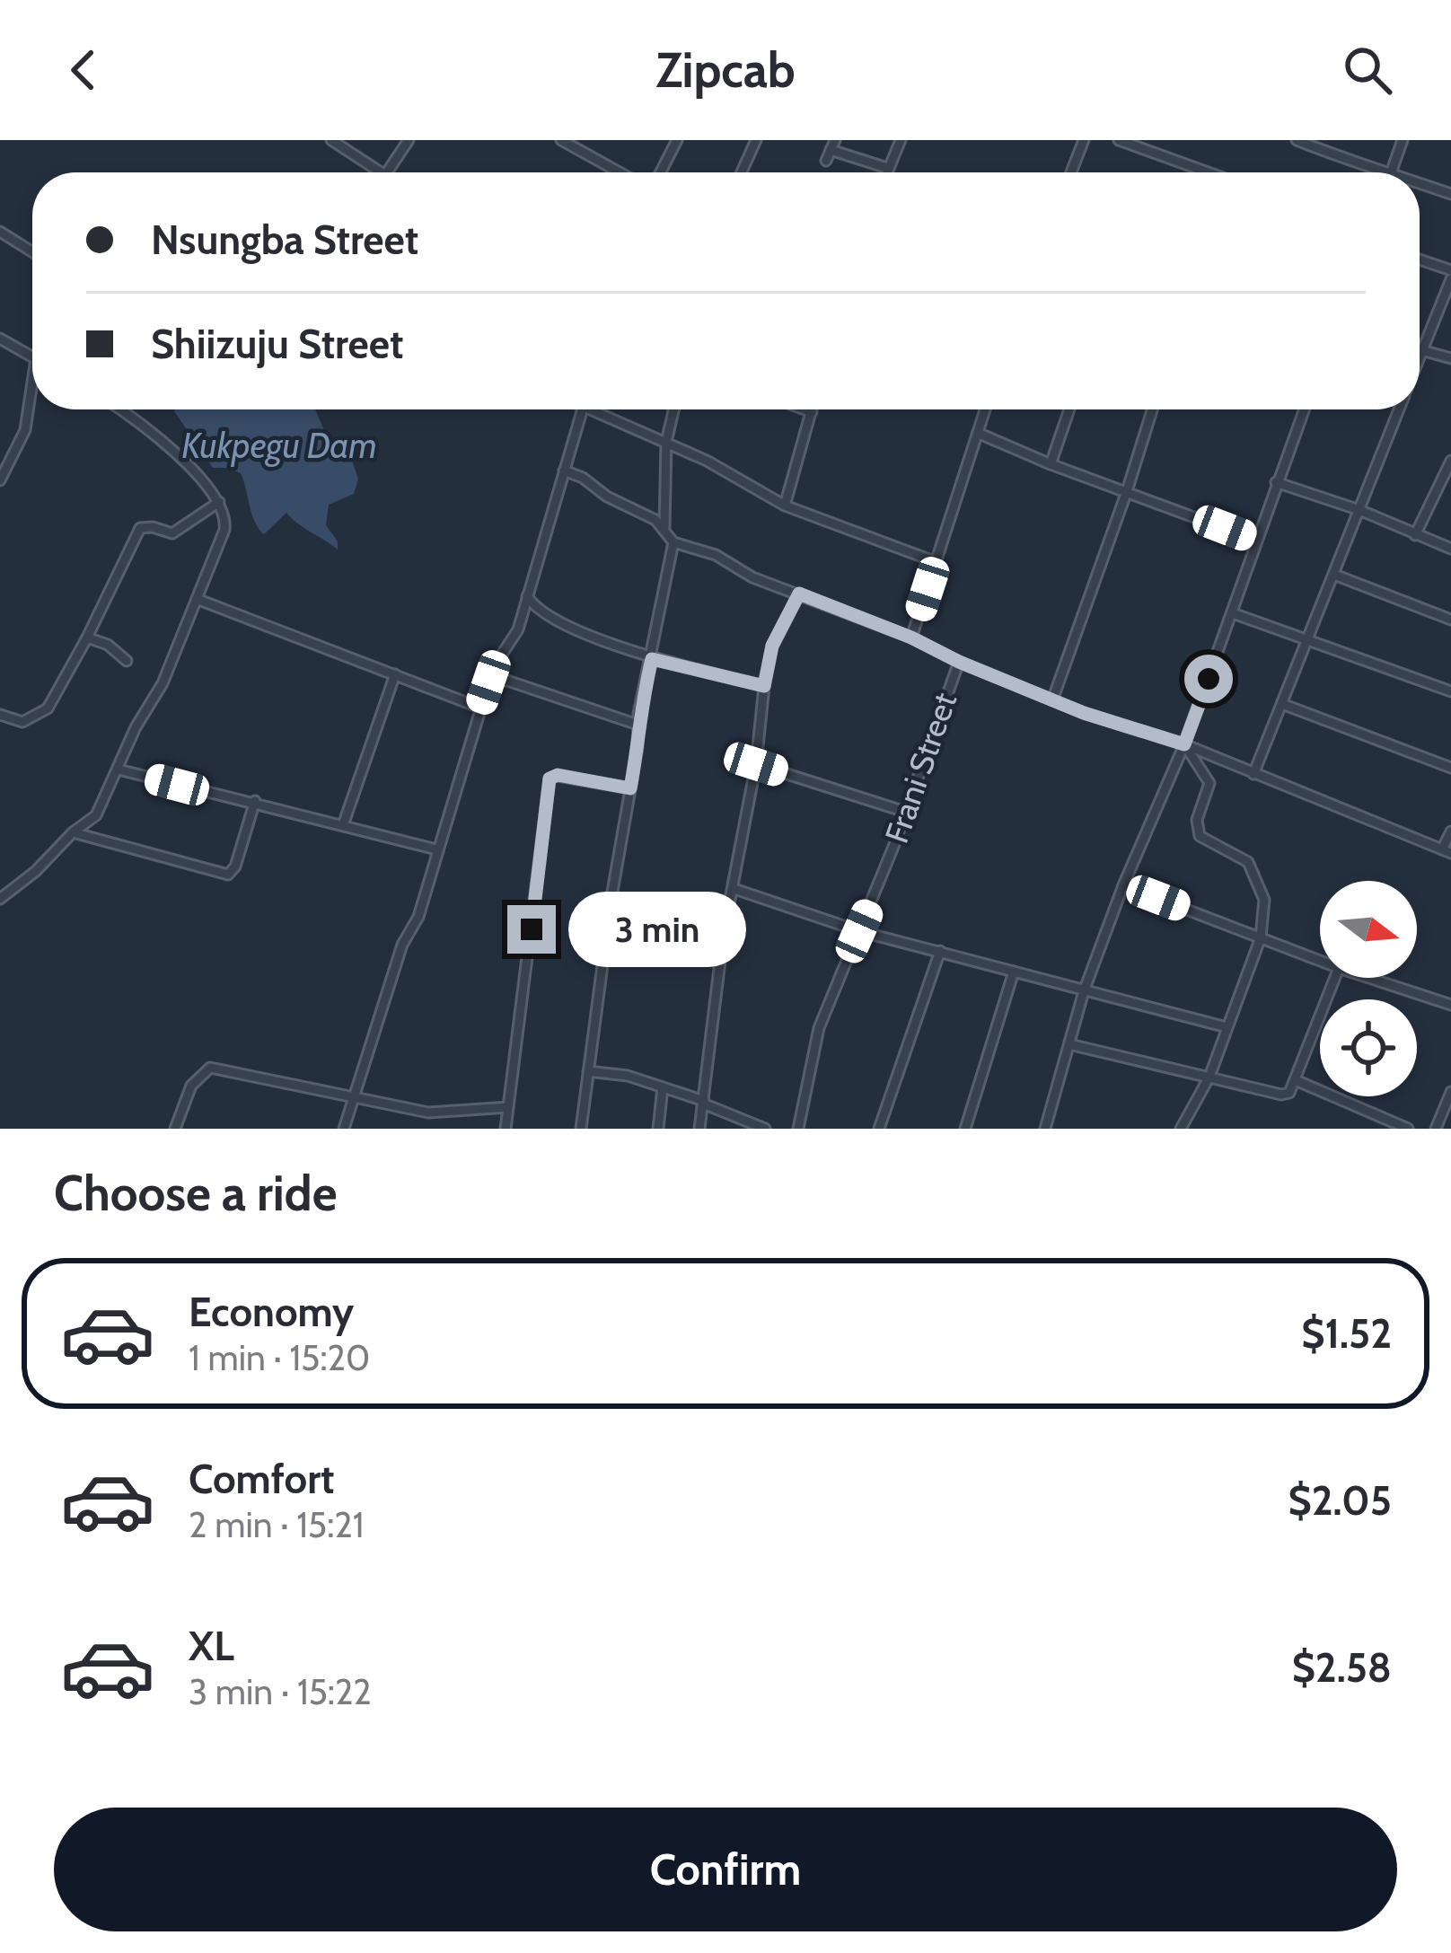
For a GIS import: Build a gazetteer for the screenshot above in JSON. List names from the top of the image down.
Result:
{
  "streets": {
    "street": ["Frani Street"]
  },
  "water": ["Kukpegu Dam"],
  "north": "right",
  "page": {
    "header": "Zipcab",
    "banner": ["Nsungba Street", "Shiizuju Street"],
    "bubble": "3 min",
    "heading": "Choose a ride",
    "list": [
      {
        "name": "Economy",
        "note": "1 min · 15:20",
        "value": "$1.52"
      },
      {
        "name": "Comfort",
        "note": "2 min · 15:21",
        "value": "$2.05"
      },
      {
        "name": "XL",
        "note": "3 min · 15:22",
        "value": "$2.58"
      }
    ],
    "buttons": "Confirm"
  }
}
